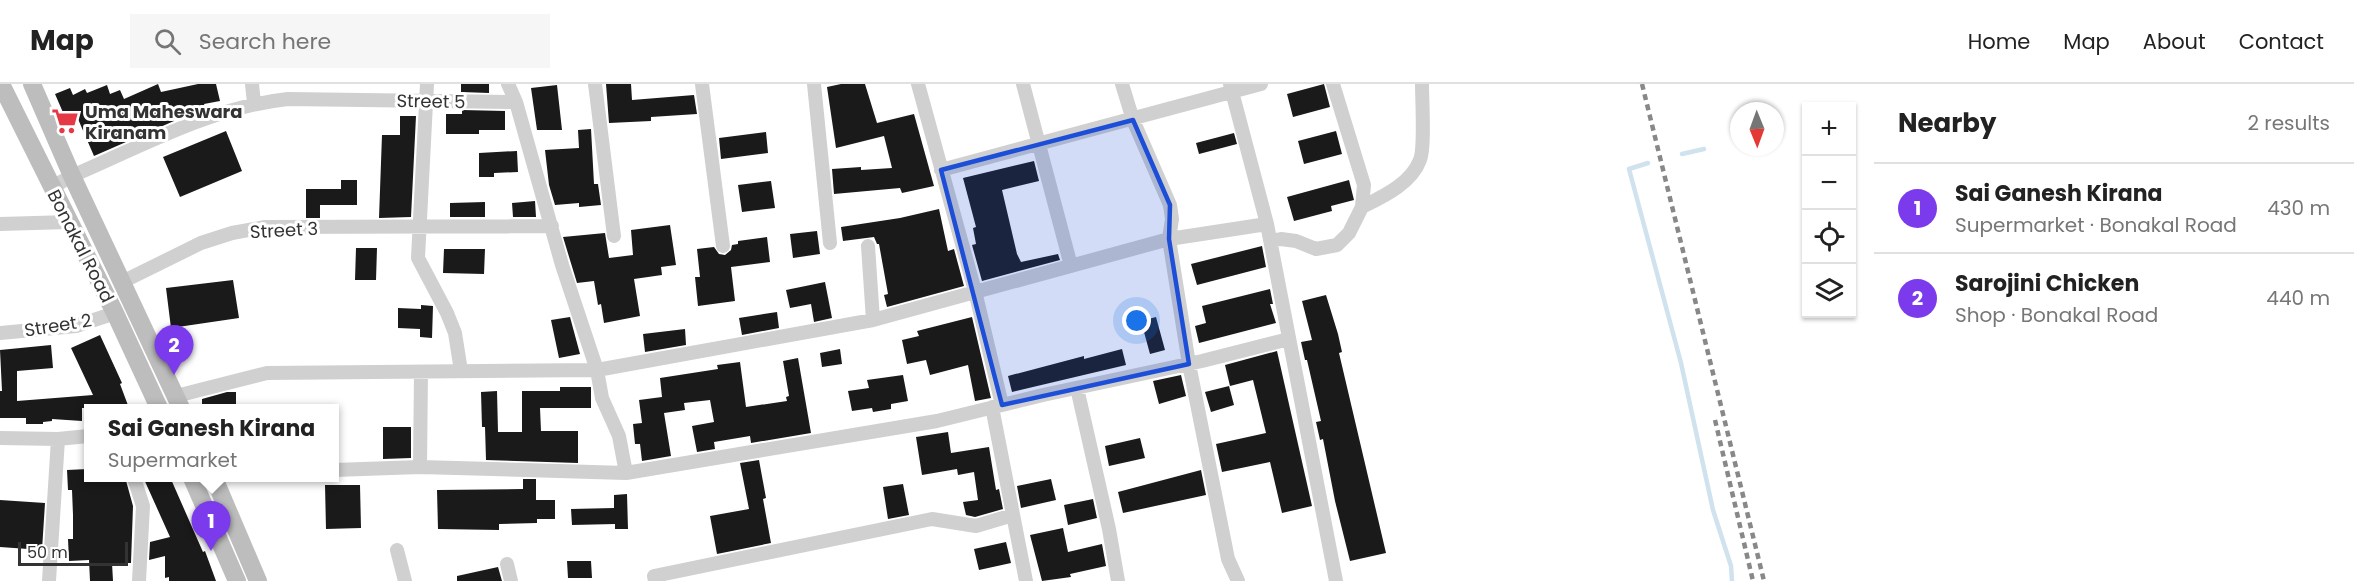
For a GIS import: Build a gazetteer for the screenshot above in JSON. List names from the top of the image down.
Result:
{
  "streets": {
    "main road": ["Bonakal Road"],
    "street": ["Street 5", "Street 3", "Street 2"]
  },
  "crossings": [
    ["Street 5", "Bonakal Road"],
    ["Street 3", "Bonakal Road"],
    ["Bonakal Road", "Street 2"]
  ],
  "places": {
    "supermarket": ["Uma Maheswara Kiranam"]
  },
  "scale_bar": "50 m",
  "north": "bottom",
  "page": {
    "header": "Map",
    "search": "Search here",
    "nav": [
      "Home",
      "Map",
      "About",
      "Contact"
    ],
    "heading": ["Nearby", "2 results"],
    "map_buttons": ["+", "−"],
    "list": [
      {
        "mark": "1",
        "name": "Sai Ganesh Kirana",
        "note": "Supermarket · Bonakal Road",
        "value": "430 m"
      },
      {
        "mark": "2",
        "name": "Sarojini Chicken",
        "note": "Shop · Bonakal Road",
        "value": "440 m"
      }
    ],
    "pins": ["2", "1"],
    "popup": ["Sai Ganesh Kirana", "Supermarket"],
    "scale": "50 m"
  }
}
